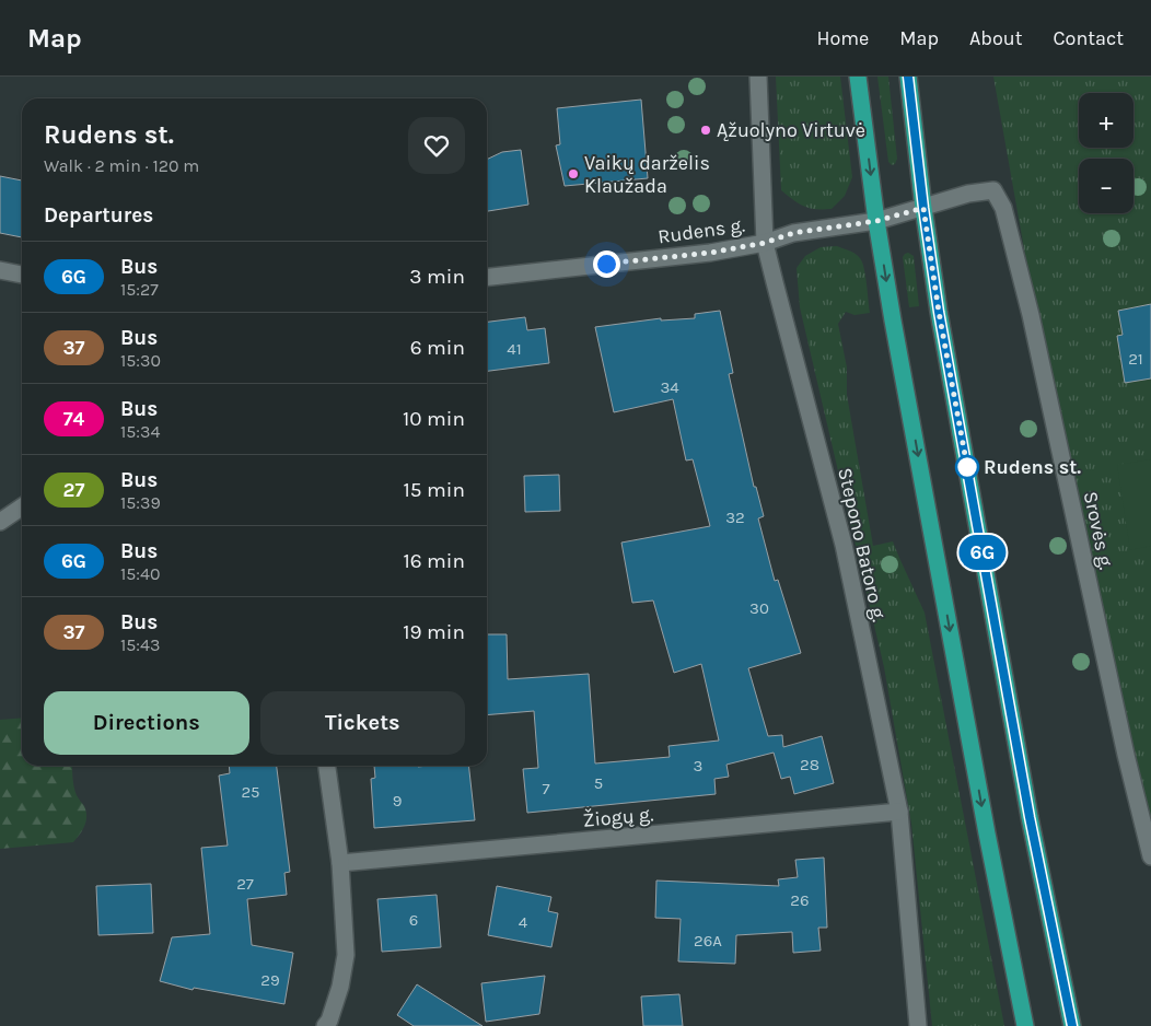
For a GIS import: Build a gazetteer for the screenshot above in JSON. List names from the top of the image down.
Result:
{
  "streets": {
    "street": [
      "Rudens g.",
      "Srovės g.",
      "Stepono Batoro g.",
      "Žiogų g."
    ]
  },
  "crossings": [
    ["Rudens g.", "Srovės g."],
    ["Rudens g.", "Stepono Batoro g."],
    ["Stepono Batoro g.", "Žiogų g."]
  ],
  "places": ["Ąžuolyno Virtuvė", "Vaikų darželis Klaužada", "Rudens st."],
  "lines": ["bus line 6G"],
  "house_numbers": [
    "41",
    "21",
    "34",
    "32",
    "30",
    "28",
    "3",
    "5",
    "7",
    "25",
    "9",
    "27",
    "26",
    "6",
    "4",
    "26A",
    "29"
  ],
  "page": {
    "header": "Map",
    "nav": [
      "Home",
      "Map",
      "About",
      "Contact"
    ],
    "on_map": "6G",
    "map_buttons": ["+", "−"],
    "heading": [
      ["Rudens st.", "Walk · 2 min · 120 m"],
      "Departures"
    ],
    "list": [
      {
        "mark": "6G",
        "name": "Bus",
        "note": "15:27",
        "value": "3 min"
      },
      {
        "mark": "37",
        "name": "Bus",
        "note": "15:30",
        "value": "6 min"
      },
      {
        "mark": "74",
        "name": "Bus",
        "note": "15:34",
        "value": "10 min"
      },
      {
        "mark": "27",
        "name": "Bus",
        "note": "15:39",
        "value": "15 min"
      },
      {
        "mark": "6G",
        "name": "Bus",
        "note": "15:40",
        "value": "16 min"
      },
      {
        "mark": "37",
        "name": "Bus",
        "note": "15:43",
        "value": "19 min"
      }
    ],
    "buttons": ["Directions", "Tickets"]
  }
}
